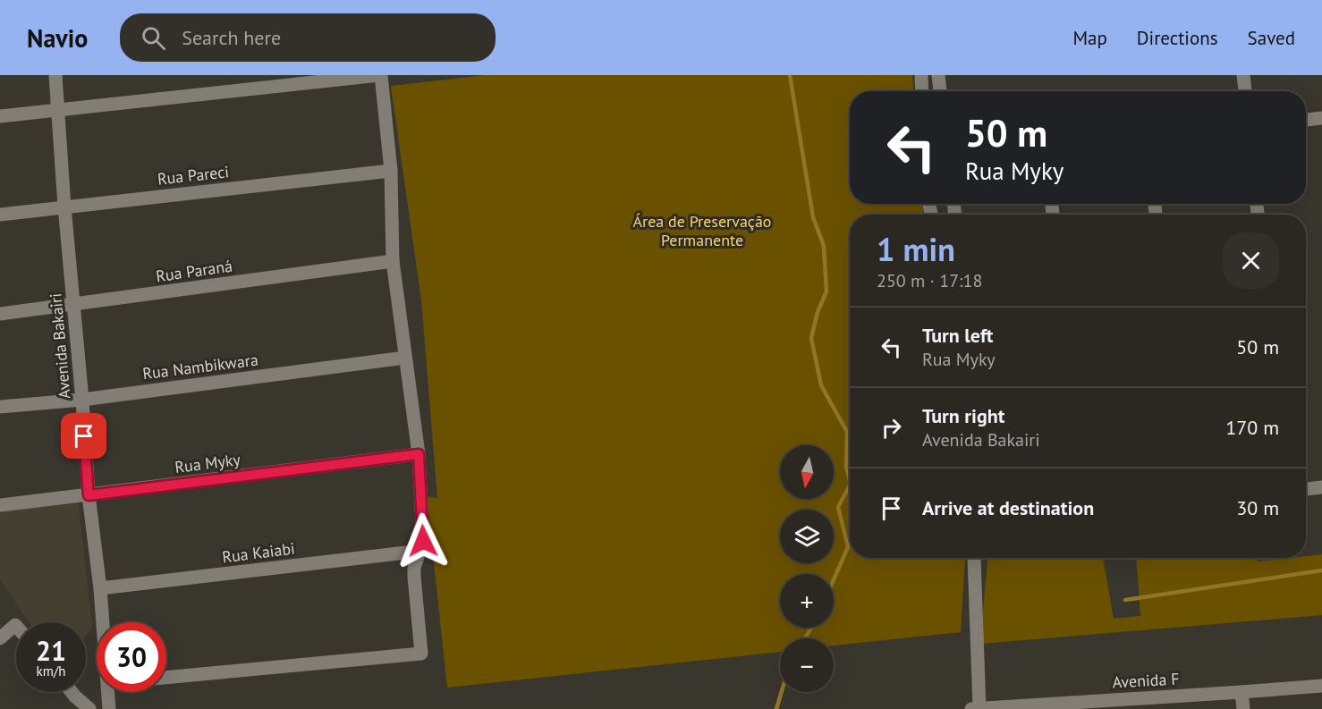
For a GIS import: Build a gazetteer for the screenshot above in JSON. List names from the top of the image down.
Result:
{
  "streets": {
    "street": [
      "Rua Pareci",
      "Rua Paraná",
      "Avenida Bakairi",
      "Rua Nambikwara",
      "Rua Myky",
      "Rua Kaiabi",
      "Avenida F"
    ]
  },
  "crossings": [
    ["Rua Pareci", "Avenida Bakairi"],
    ["Rua Paraná", "Avenida Bakairi"],
    ["Avenida Bakairi", "Rua Nambikwara"],
    ["Avenida Bakairi", "Rua Myky"],
    ["Avenida Bakairi", "Rua Kaiabi"]
  ],
  "parks": ["Área de Preservação Permanente"],
  "north": "bottom",
  "page": {
    "header": "Navio",
    "search": "Search here",
    "nav": ["Map", "Directions", "Saved"],
    "turn": ["50 m", "Rua Myky"],
    "heading": ["1 min", "250 m · 17:18"],
    "list": [
      {
        "name": "Turn left",
        "note": "Rua Myky",
        "value": "50 m"
      },
      {
        "name": "Turn right",
        "note": "Avenida Bakairi",
        "value": "170 m"
      },
      {
        "name": "Arrive at destination",
        "value": "30 m"
      }
    ],
    "map_buttons": ["+", "−"],
    "speed": "21 km/h",
    "limit": "30"
  }
}
